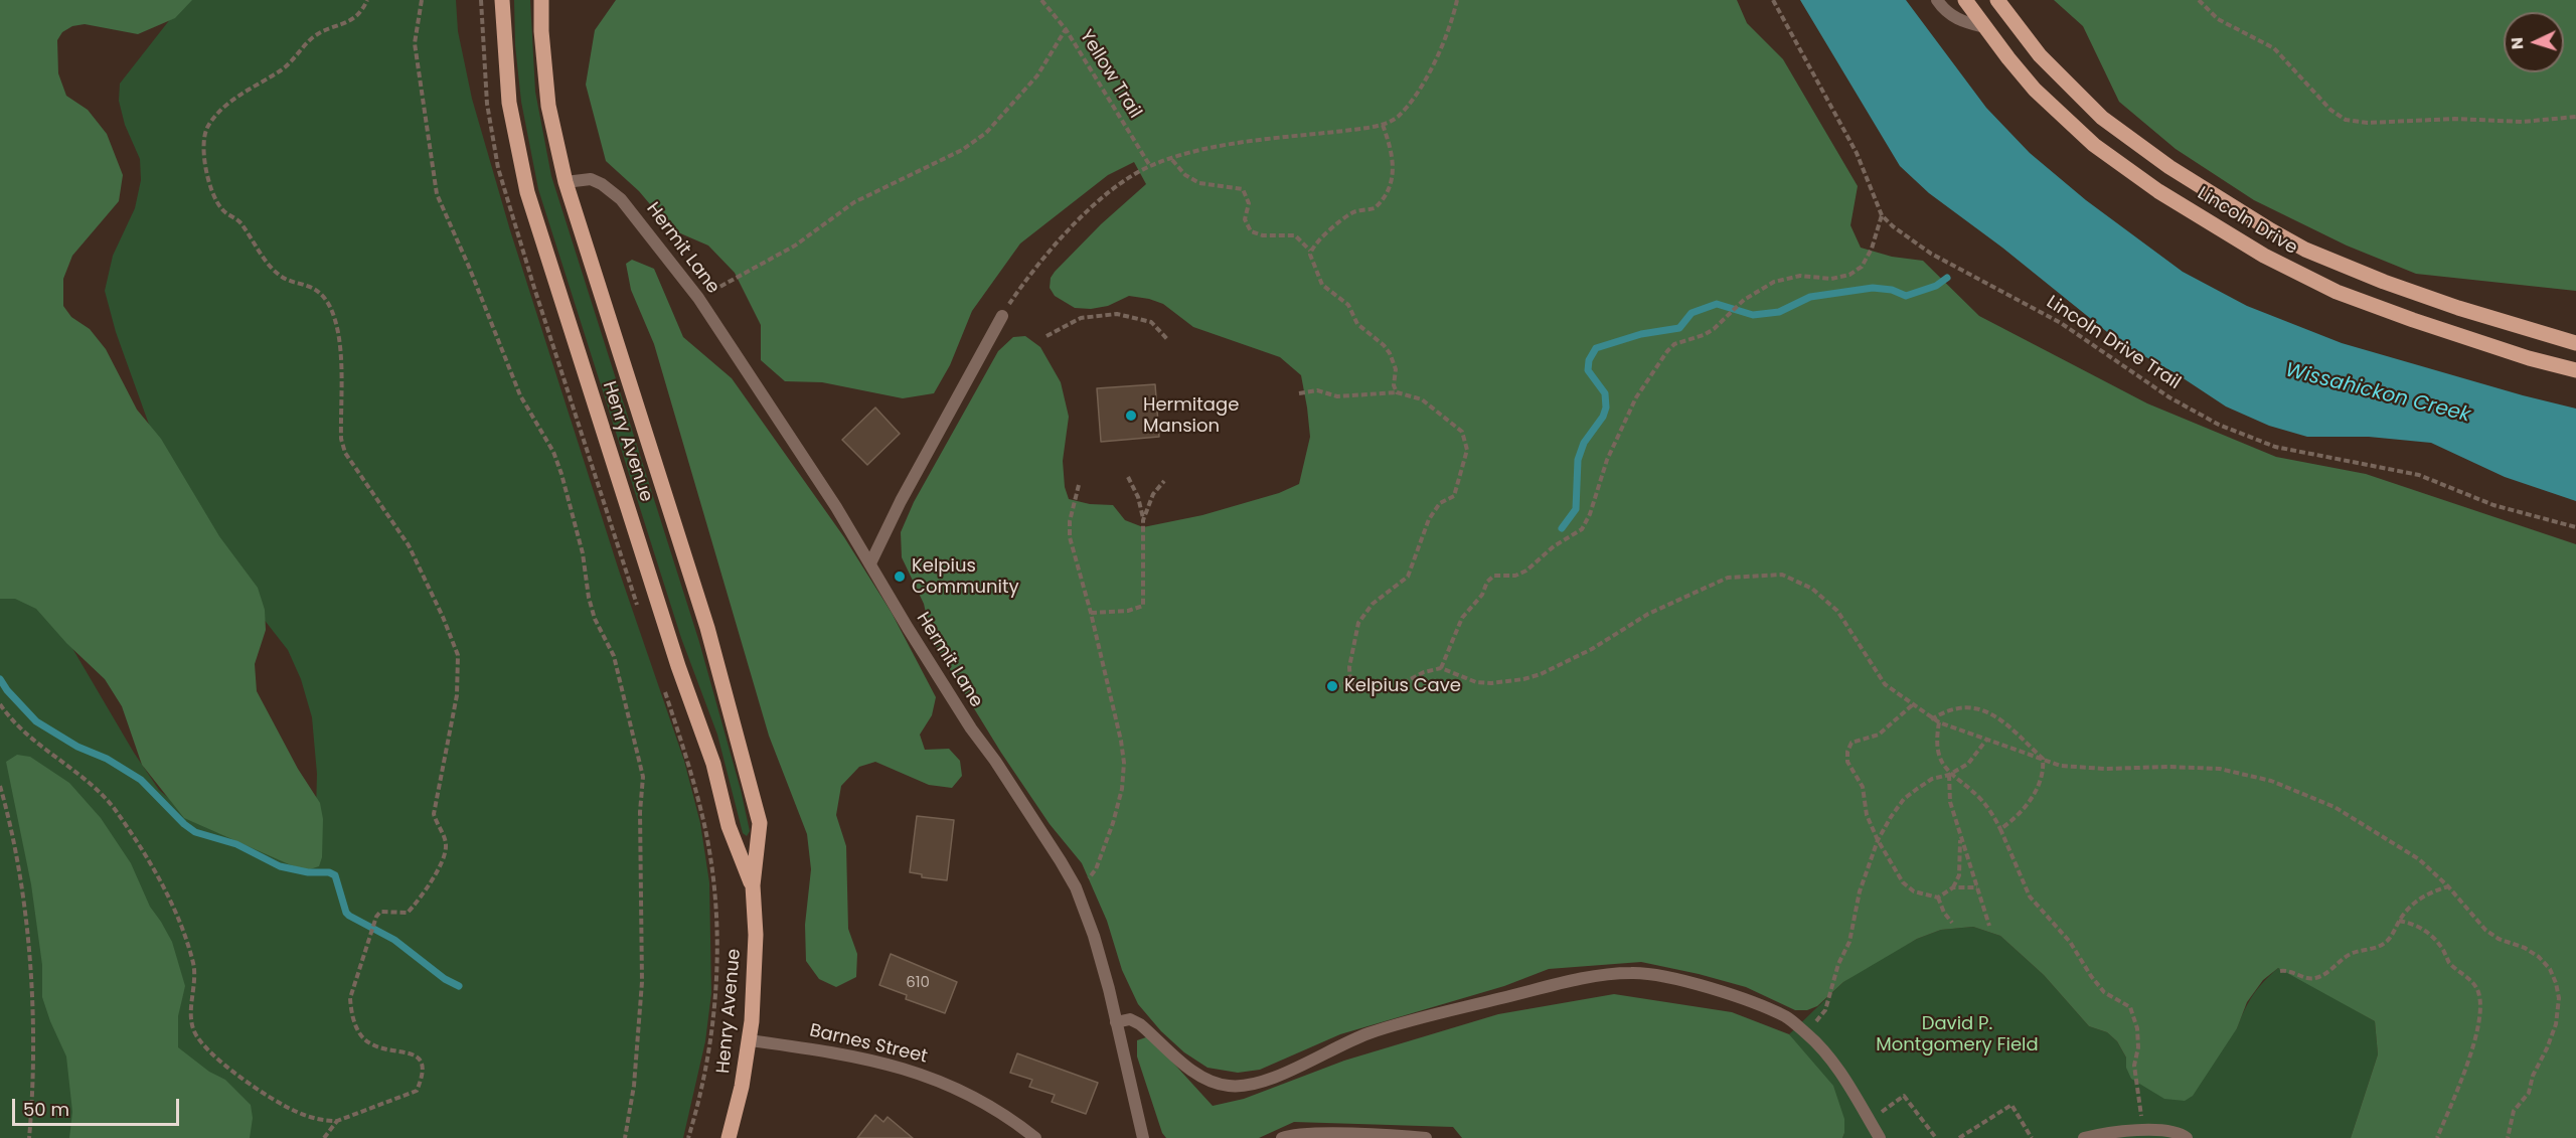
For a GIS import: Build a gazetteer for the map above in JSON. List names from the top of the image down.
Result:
{
  "streets": {
    "main road": ["Lincoln Drive", "Henry Avenue"],
    "street": ["Hermit Lane", "Barnes Street"],
    "path": ["Yellow Trail", "Lincoln Drive Trail"]
  },
  "crossings": [
    ["Hermit Lane", "Henry Avenue"],
    ["Henry Avenue", "Barnes Street"]
  ],
  "water": ["Wissahickon Creek"],
  "parks": ["David P. Montgomery Field"],
  "places": ["Hermitage Mansion", "Kelpius Community", "Kelpius Cave"],
  "house_numbers": ["610"],
  "scale_bar": "50 m",
  "north": "left"
}
